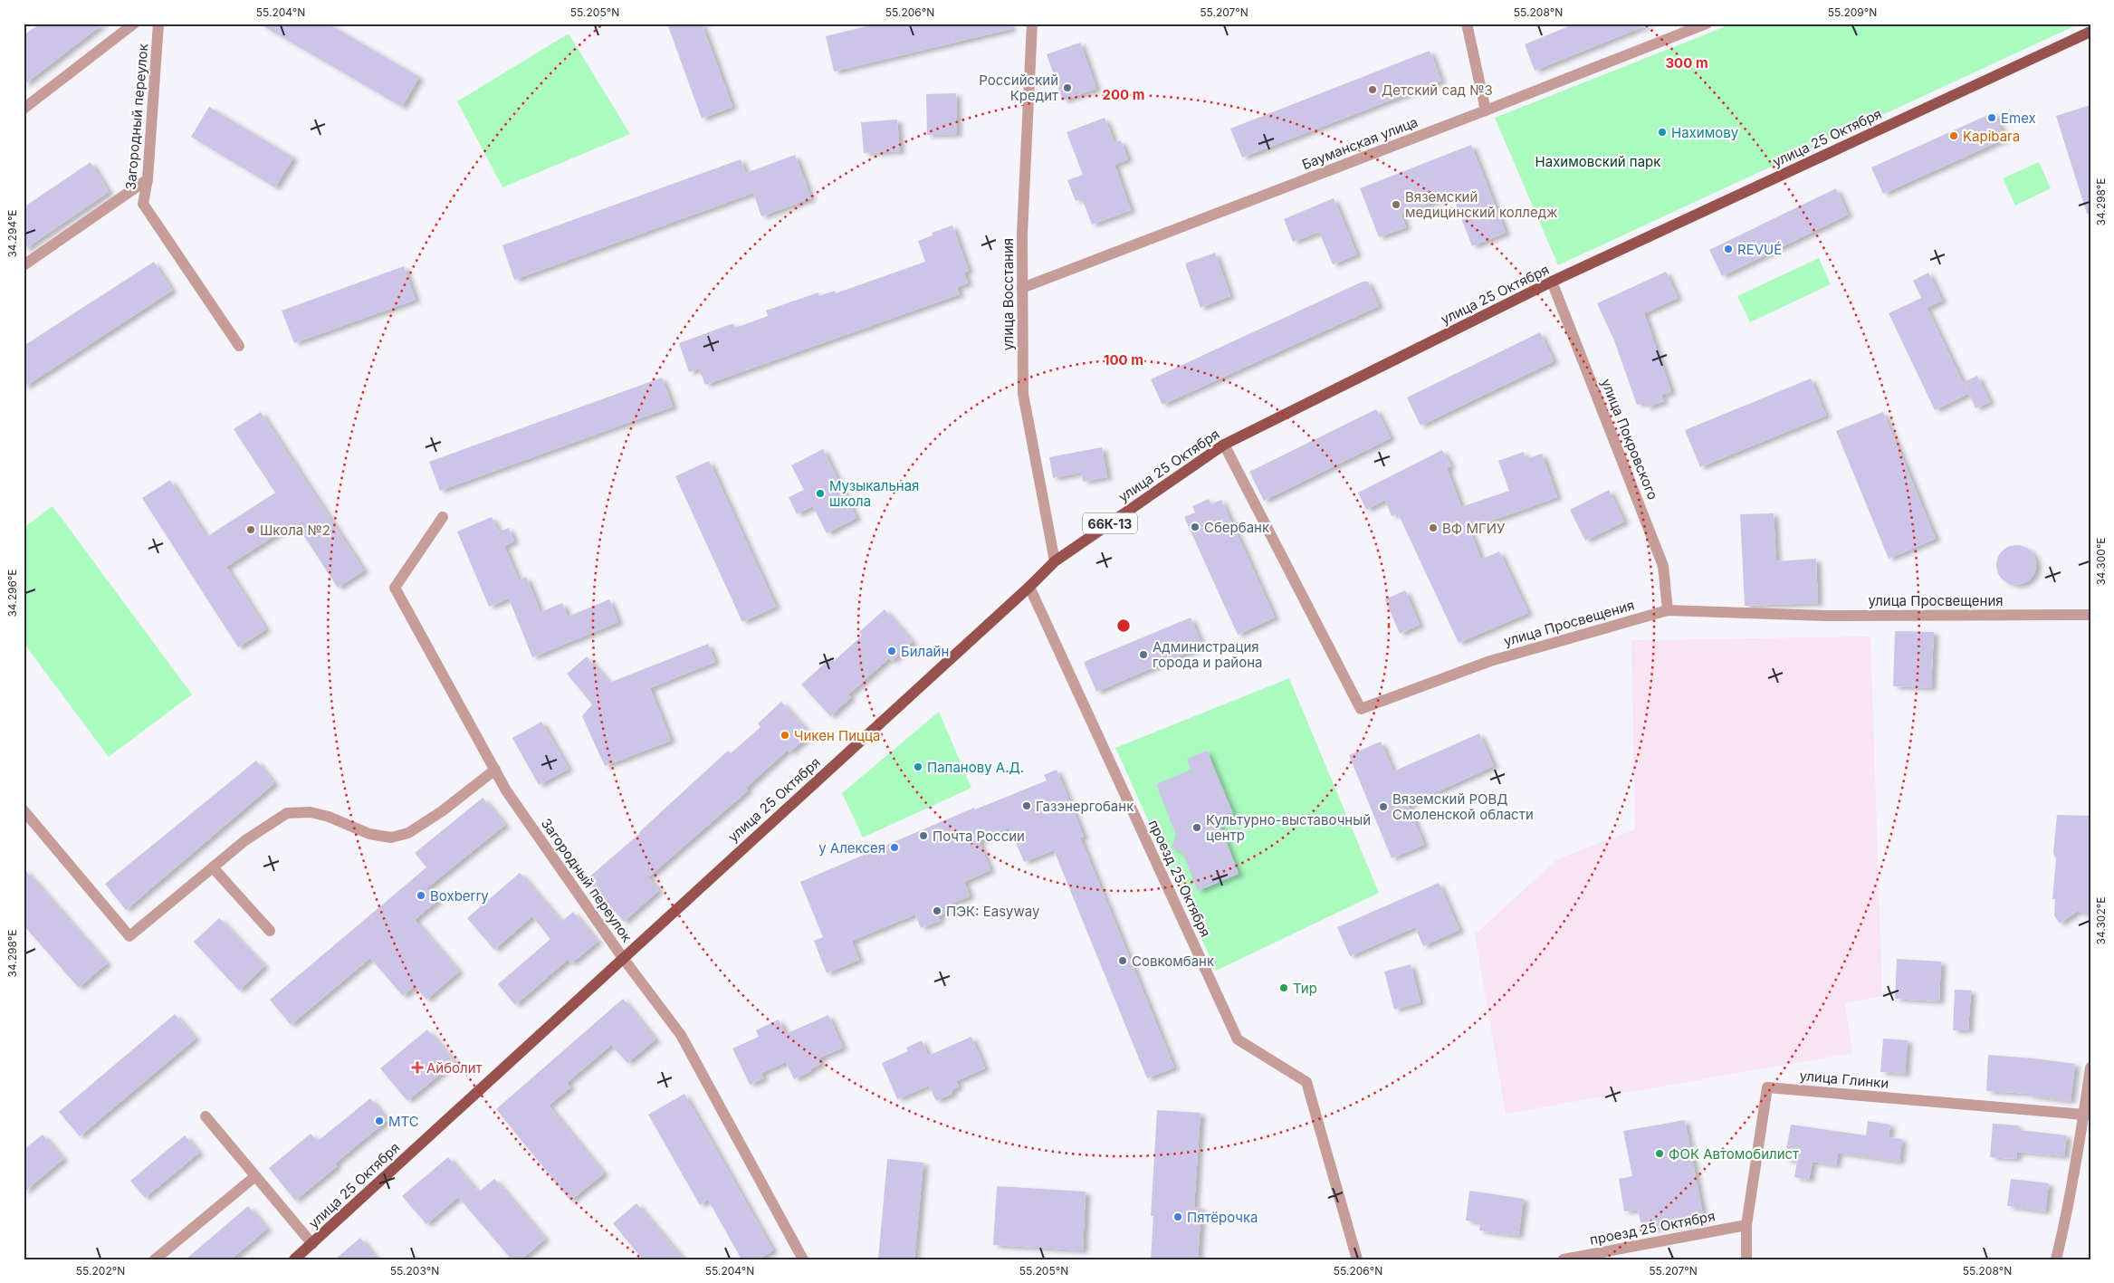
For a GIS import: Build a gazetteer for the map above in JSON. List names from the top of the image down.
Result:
{
  "streets": {
    "main road": ["улица 25 Октября", "66К-13"],
    "street": [
      "Загородный переулок",
      "Бауманская улица",
      "улица Восстания",
      "улица Покровского",
      "улица Просвещения",
      "проезд 25 Октября",
      "улица Глинки"
    ]
  },
  "crossings": [
    ["Загородный переулок", "улица 25 Октября"],
    ["улица 25 Октября", "улица Восстания"],
    ["улица 25 Октября", "улица Покровского"],
    ["улица 25 Октября", "улица Просвещения"],
    ["улица 25 Октября", "проезд 25 Октября"],
    ["Бауманская улица", "улица Восстания"],
    ["улица Покровского", "улица Просвещения"],
    ["проезд 25 Октября", "улица Глинки"]
  ],
  "parks": ["Нахимовский парк"],
  "places": {
    "other": [
      "Российский Кредит",
      "Детский сад №3",
      "Emex",
      "Нахимову",
      "Kapibara",
      "Вяземский медицинский колледж",
      "REVUÉ",
      "Музыкальная школа",
      "Сбербанк",
      "ВФ МГИУ",
      "Школа №2",
      "Билайн",
      "Администрация города и района",
      "Чикен Пицца",
      "Папанову А.Д.",
      "Газэнергобанк",
      "Вяземский РОВД Смоленской области",
      "Культурно-выставочный центр",
      "Почта России",
      "у Алексея",
      "Boxberry",
      "ПЭК: Easyway",
      "Совкомбанк",
      "Тир",
      "МТС",
      "ФОК Автомобилист",
      "Пятёрочка"
    ],
    "health": ["Айболит"]
  },
  "coordinates": [
    "55.204°N",
    "55.205°N",
    "55.206°N",
    "55.207°N",
    "55.208°N",
    "55.209°N",
    "34.298°E",
    "34.294°E",
    "34.300°E",
    "34.296°E",
    "34.302°E",
    "55.202°N",
    "55.203°N"
  ],
  "rings": ["300 m", "200 m", "100 m"]
}
